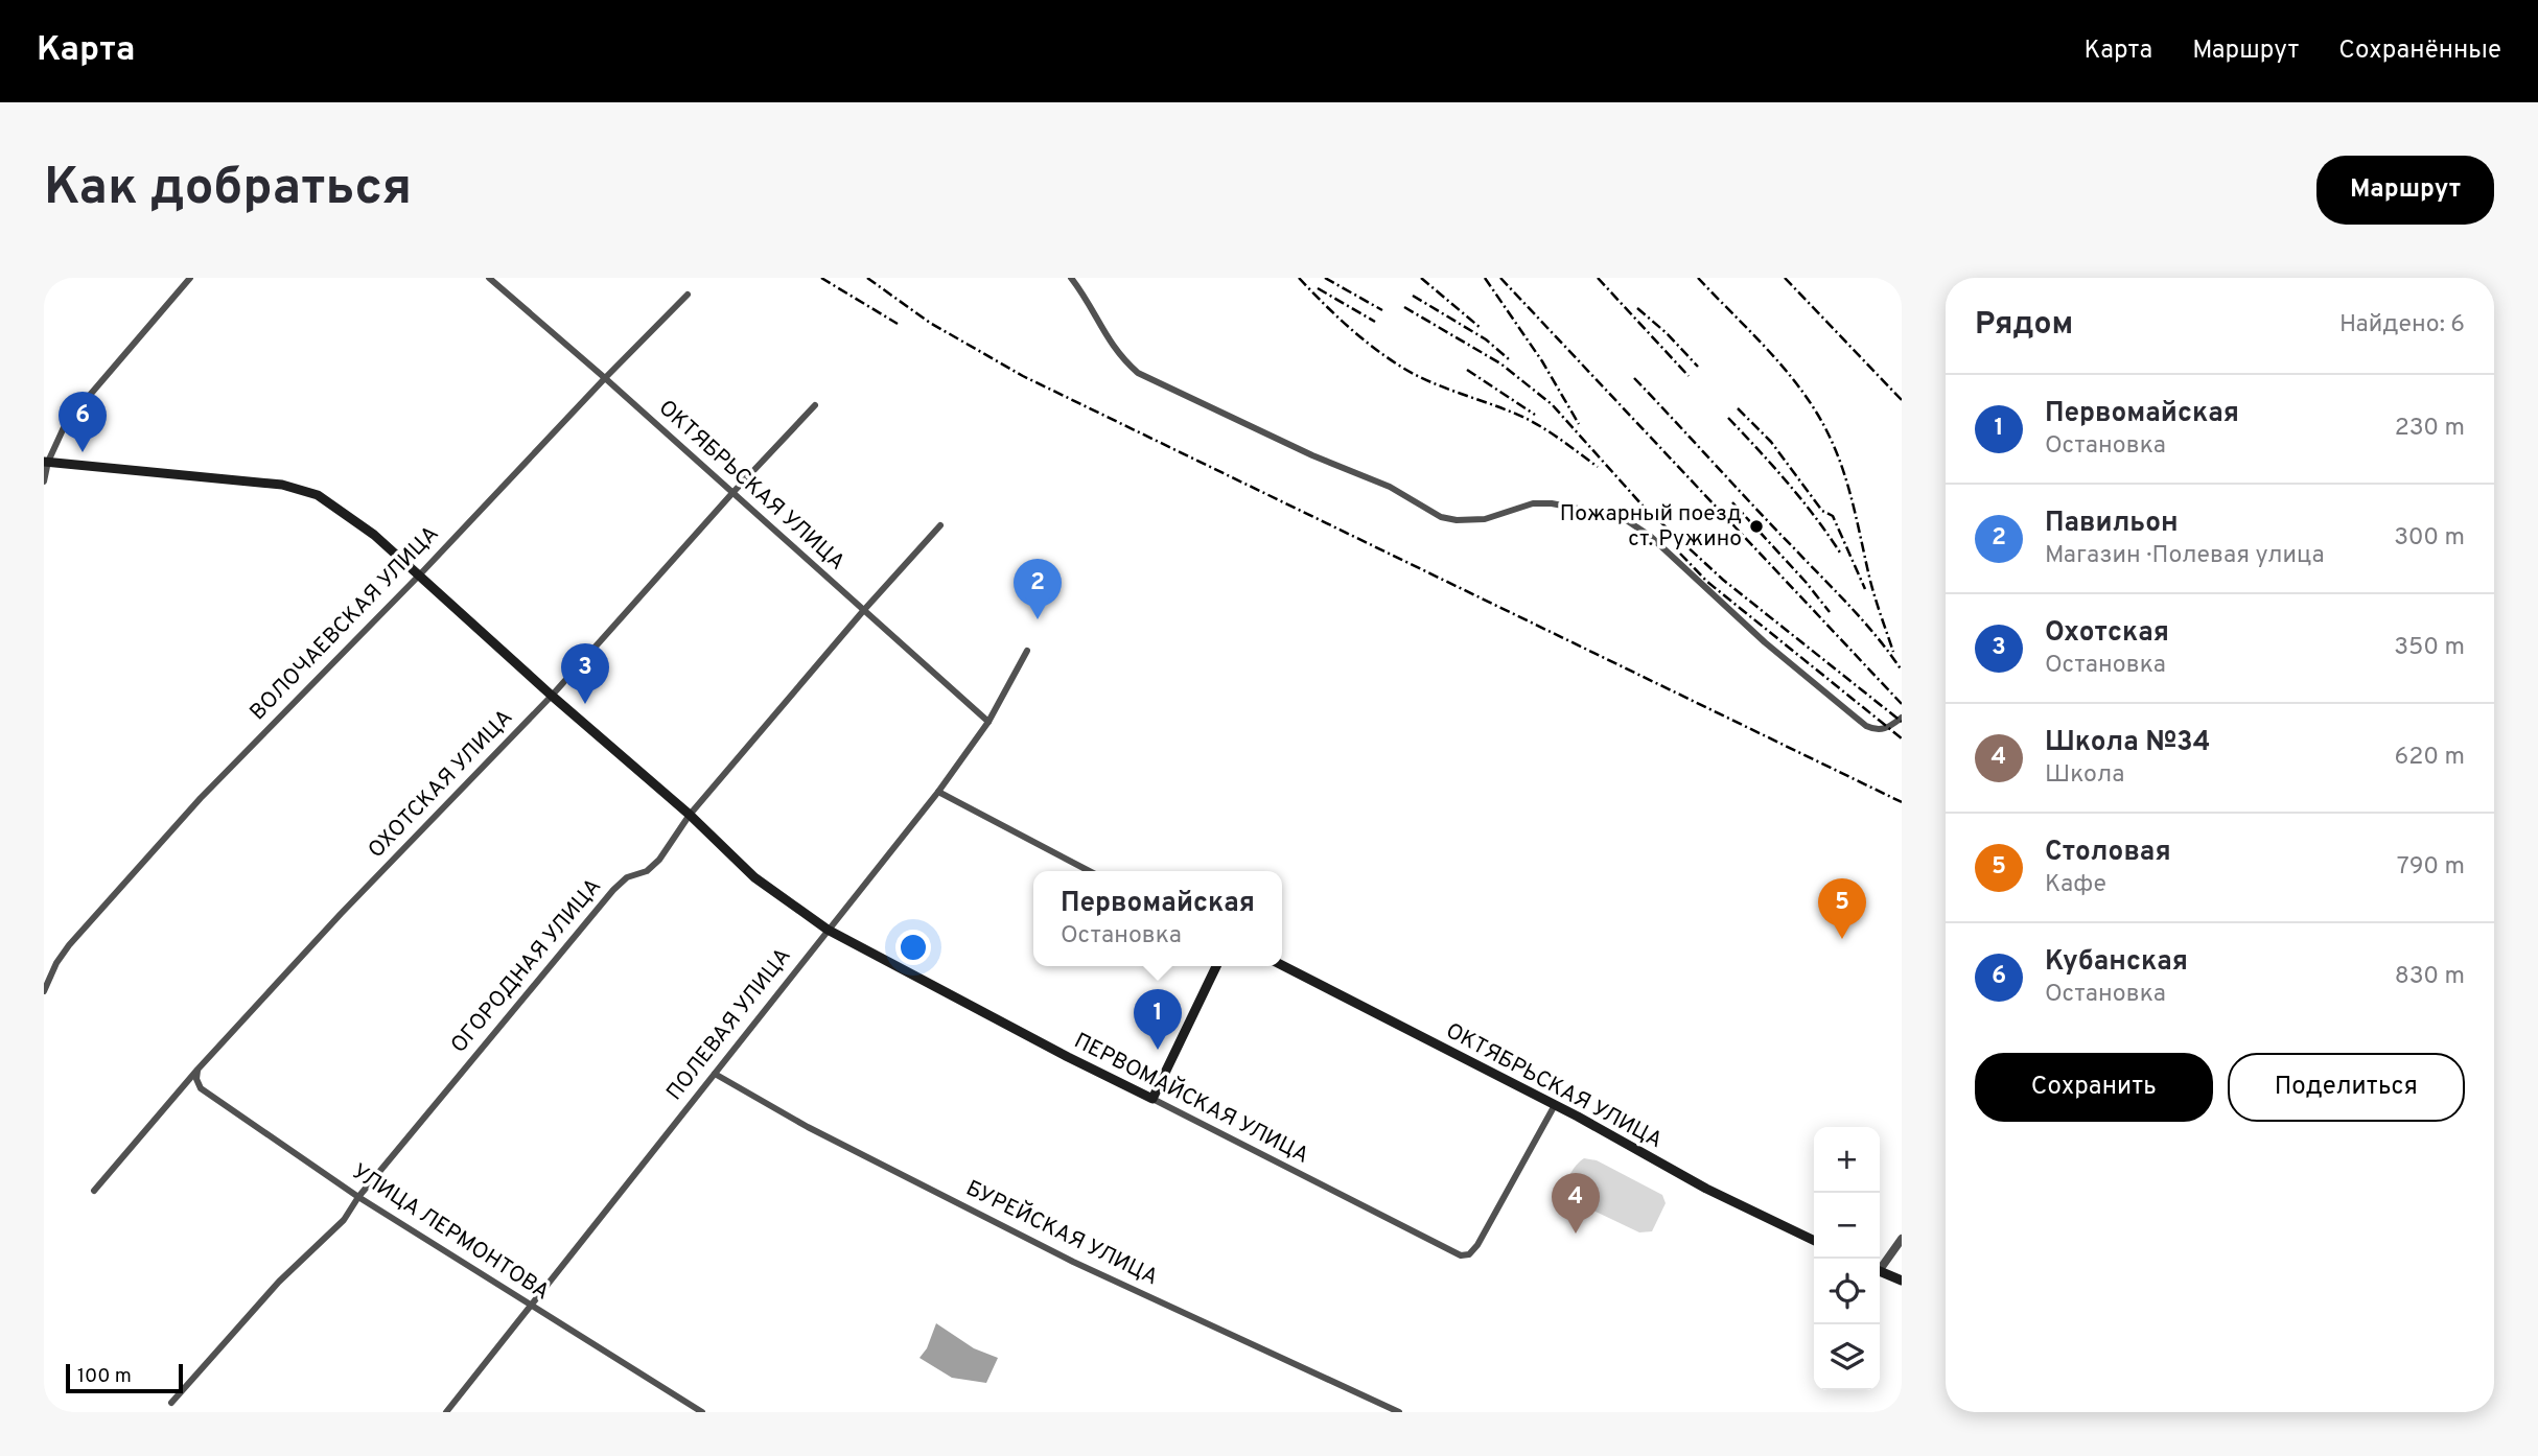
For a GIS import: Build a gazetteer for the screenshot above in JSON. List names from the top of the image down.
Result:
{
  "streets": {
    "main road": ["ОКТЯБРЬСКАЯ УЛИЦА", "ПЕРВОМАЙСКАЯ УЛИЦА"],
    "street": [
      "ВОЛОЧАЕВСКАЯ УЛИЦА",
      "ОХОТСКАЯ УЛИЦА",
      "ОГОРОДНАЯ УЛИЦА",
      "ПОЛЕВАЯ УЛИЦА",
      "УЛИЦА ЛЕРМОНТОВА",
      "БУРЕЙСКАЯ УЛИЦА"
    ]
  },
  "crossings": [
    ["ОКТЯБРЬСКАЯ УЛИЦА", "ВОЛОЧАЕВСКАЯ УЛИЦА"],
    ["ОКТЯБРЬСКАЯ УЛИЦА", "ОХОТСКАЯ УЛИЦА"],
    ["ОКТЯБРЬСКАЯ УЛИЦА", "ОГОРОДНАЯ УЛИЦА"],
    ["ОКТЯБРЬСКАЯ УЛИЦА", "ПОЛЕВАЯ УЛИЦА"],
    ["ОКТЯБРЬСКАЯ УЛИЦА", "ПЕРВОМАЙСКАЯ УЛИЦА"],
    ["ВОЛОЧАЕВСКАЯ УЛИЦА", "ПЕРВОМАЙСКАЯ УЛИЦА"],
    ["ОХОТСКАЯ УЛИЦА", "ПЕРВОМАЙСКАЯ УЛИЦА"],
    ["ОХОТСКАЯ УЛИЦА", "УЛИЦА ЛЕРМОНТОВА"],
    ["ОГОРОДНАЯ УЛИЦА", "ПЕРВОМАЙСКАЯ УЛИЦА"],
    ["ОГОРОДНАЯ УЛИЦА", "УЛИЦА ЛЕРМОНТОВА"],
    ["ПОЛЕВАЯ УЛИЦА", "ПЕРВОМАЙСКАЯ УЛИЦА"],
    ["ПОЛЕВАЯ УЛИЦА", "УЛИЦА ЛЕРМОНТОВА"],
    ["ПОЛЕВАЯ УЛИЦА", "БУРЕЙСКАЯ УЛИЦА"]
  ],
  "places": ["Пожарный поезд ст. Ружино"],
  "scale_bar": "100 m",
  "page": {
    "header": "Карта",
    "nav": ["Карта", "Маршрут", "Сохранённые"],
    "buttons": [
      "Маршрут",
      ["Сохранить", "Поделиться"]
    ],
    "title": "Как добраться",
    "heading": ["Рядом", "Найдено: 6"],
    "list": [
      {
        "mark": "1",
        "name": "Первомайская",
        "note": "Остановка",
        "value": "230 m"
      },
      {
        "mark": "2",
        "name": "Павильон",
        "note": "Магазин · Полевая улица",
        "value": "300 m"
      },
      {
        "mark": "3",
        "name": "Охотская",
        "note": "Остановка",
        "value": "350 m"
      },
      {
        "mark": "4",
        "name": "Школа №34",
        "note": "Школа",
        "value": "620 m"
      },
      {
        "mark": "5",
        "name": "Столовая",
        "note": "Кафе",
        "value": "790 m"
      },
      {
        "mark": "6",
        "name": "Кубанская",
        "note": "Остановка",
        "value": "830 m"
      }
    ],
    "pins": [
      "6",
      "2",
      "3",
      "5",
      "1",
      "4"
    ],
    "popup": ["Первомайская", "Остановка"],
    "map_buttons": ["+", "−"],
    "scale": "100 m"
  }
}
